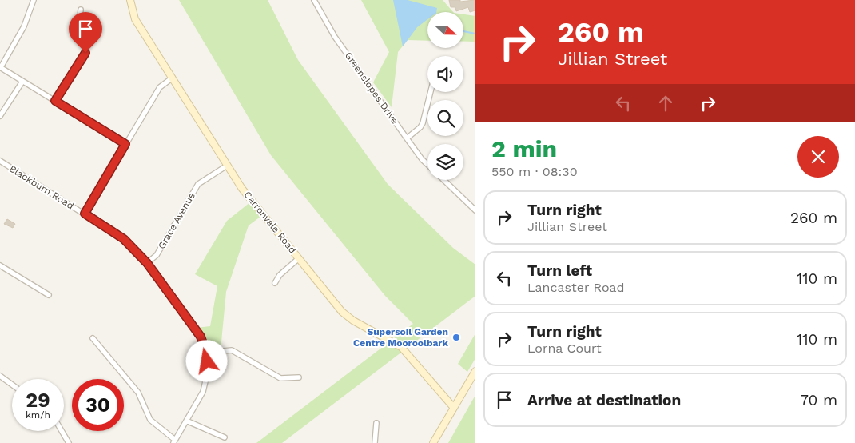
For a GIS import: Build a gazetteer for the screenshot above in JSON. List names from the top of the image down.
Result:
{
  "streets": {
    "street": [
      "Greenslopes Drive",
      "Blackburn Road",
      "Grace Avenue",
      "Carronvale Road"
    ]
  },
  "crossings": [
    ["Blackburn Road", "Grace Avenue"],
    ["Grace Avenue", "Carronvale Road"]
  ],
  "places": ["Supersoil Garden Centre Mooroolbark"],
  "north": "right",
  "page": {
    "turn": ["260 m", "Jillian Street"],
    "heading": ["2 min", "550 m · 08:30"],
    "list": [
      {
        "name": "Turn right",
        "note": "Jillian Street",
        "value": "260 m"
      },
      {
        "name": "Turn left",
        "note": "Lancaster Road",
        "value": "110 m"
      },
      {
        "name": "Turn right",
        "note": "Lorna Court",
        "value": "110 m"
      },
      {
        "name": "Arrive at destination",
        "value": "70 m"
      }
    ],
    "speed": "29 km/h",
    "limit": "30"
  }
}
